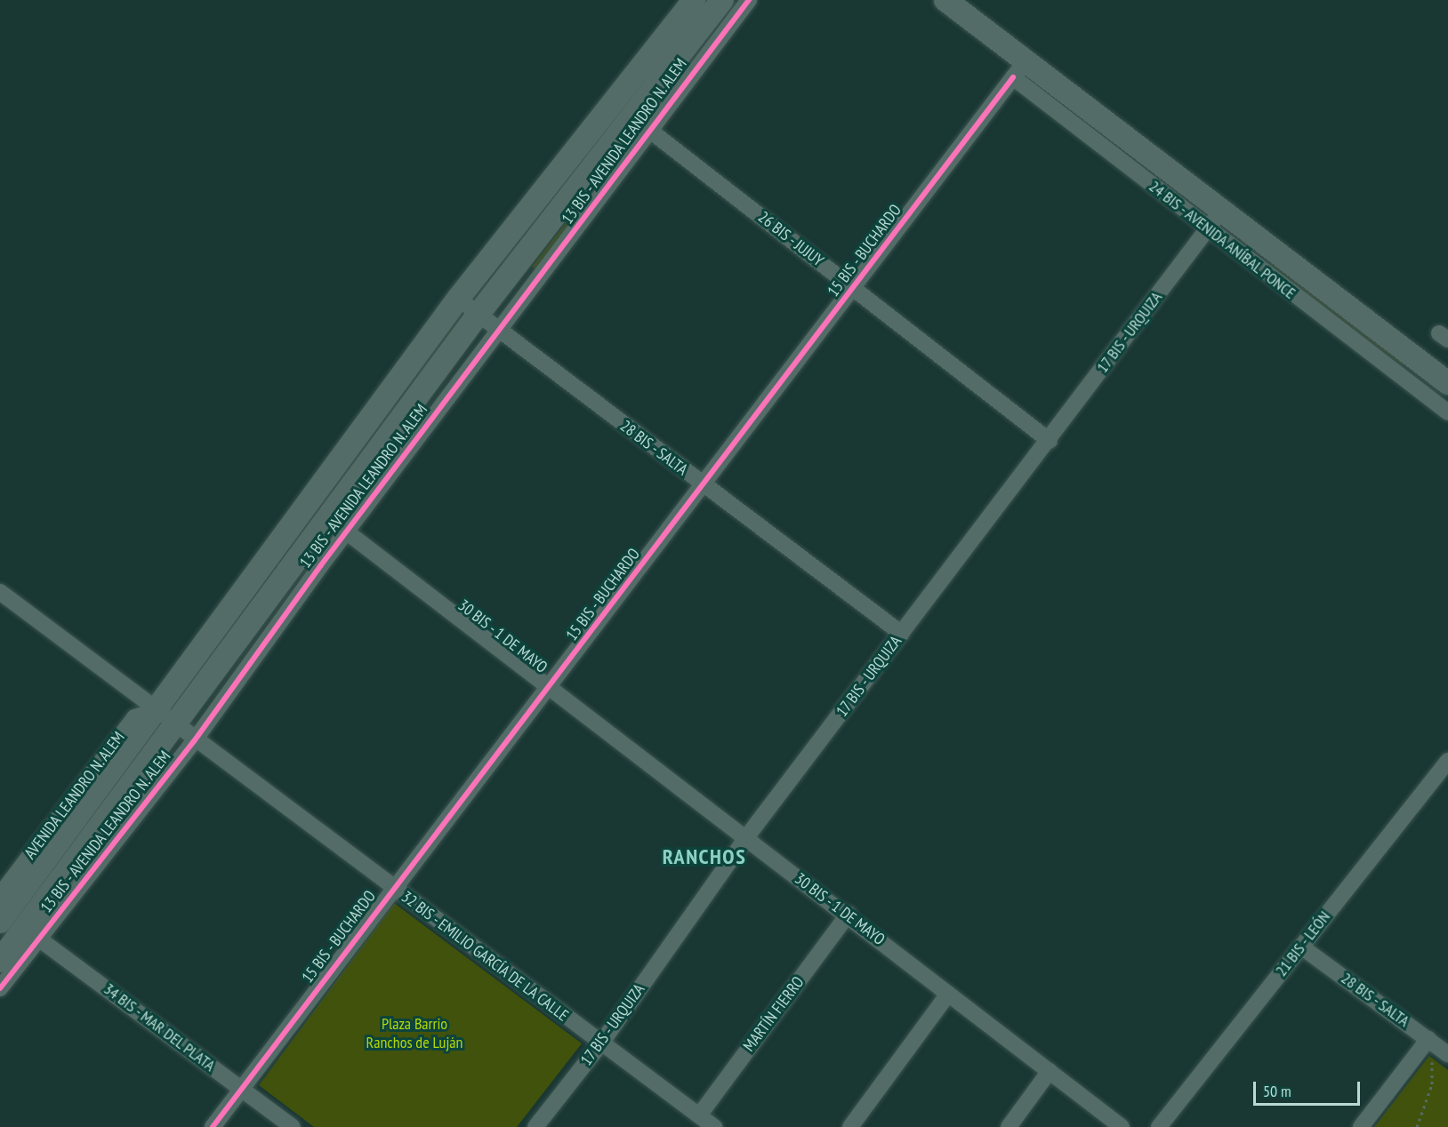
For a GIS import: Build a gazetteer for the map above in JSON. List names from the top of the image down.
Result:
{
  "streets": {
    "main road": ["13 BIS - AVENIDA LEANDRO N. ALEM", "24 BIS - AVENIDA ANÍBAL PONCE"],
    "street": [
      "26 BIS - JUJUY",
      "15 BIS - BUCHARDO",
      "17 BIS - URQUIZA",
      "28 BIS - SALTA",
      "30 BIS - 1 DE MAYO",
      "21 BIS - LEÓN",
      "32 BIS - EMILIO GARCÍA DE LA CALLE",
      "MARTÍN FIERRO",
      "34 BIS - MAR DEL PLATA"
    ]
  },
  "crossings": [
    ["13 BIS - AVENIDA LEANDRO N. ALEM", "26 BIS - JUJUY"],
    ["13 BIS - AVENIDA LEANDRO N. ALEM", "28 BIS - SALTA"],
    ["13 BIS - AVENIDA LEANDRO N. ALEM", "30 BIS - 1 DE MAYO"],
    ["13 BIS - AVENIDA LEANDRO N. ALEM", "32 BIS - EMILIO GARCÍA DE LA CALLE"],
    ["13 BIS - AVENIDA LEANDRO N. ALEM", "34 BIS - MAR DEL PLATA"],
    ["26 BIS - JUJUY", "15 BIS - BUCHARDO"],
    ["26 BIS - JUJUY", "17 BIS - URQUIZA"],
    ["24 BIS - AVENIDA ANÍBAL PONCE", "15 BIS - BUCHARDO"],
    ["24 BIS - AVENIDA ANÍBAL PONCE", "17 BIS - URQUIZA"],
    ["15 BIS - BUCHARDO", "28 BIS - SALTA"],
    ["15 BIS - BUCHARDO", "30 BIS - 1 DE MAYO"],
    ["15 BIS - BUCHARDO", "32 BIS - EMILIO GARCÍA DE LA CALLE"],
    ["15 BIS - BUCHARDO", "34 BIS - MAR DEL PLATA"],
    ["17 BIS - URQUIZA", "28 BIS - SALTA"],
    ["17 BIS - URQUIZA", "30 BIS - 1 DE MAYO"],
    ["17 BIS - URQUIZA", "32 BIS - EMILIO GARCÍA DE LA CALLE"],
    ["28 BIS - SALTA", "21 BIS - LEÓN"],
    ["30 BIS - 1 DE MAYO", "MARTÍN FIERRO"],
    ["32 BIS - EMILIO GARCÍA DE LA CALLE", "MARTÍN FIERRO"]
  ],
  "districts": ["RANCHOS"],
  "parks": ["Plaza Barrio Ranchos de Luján"],
  "scale_bar": "50 m"
}
